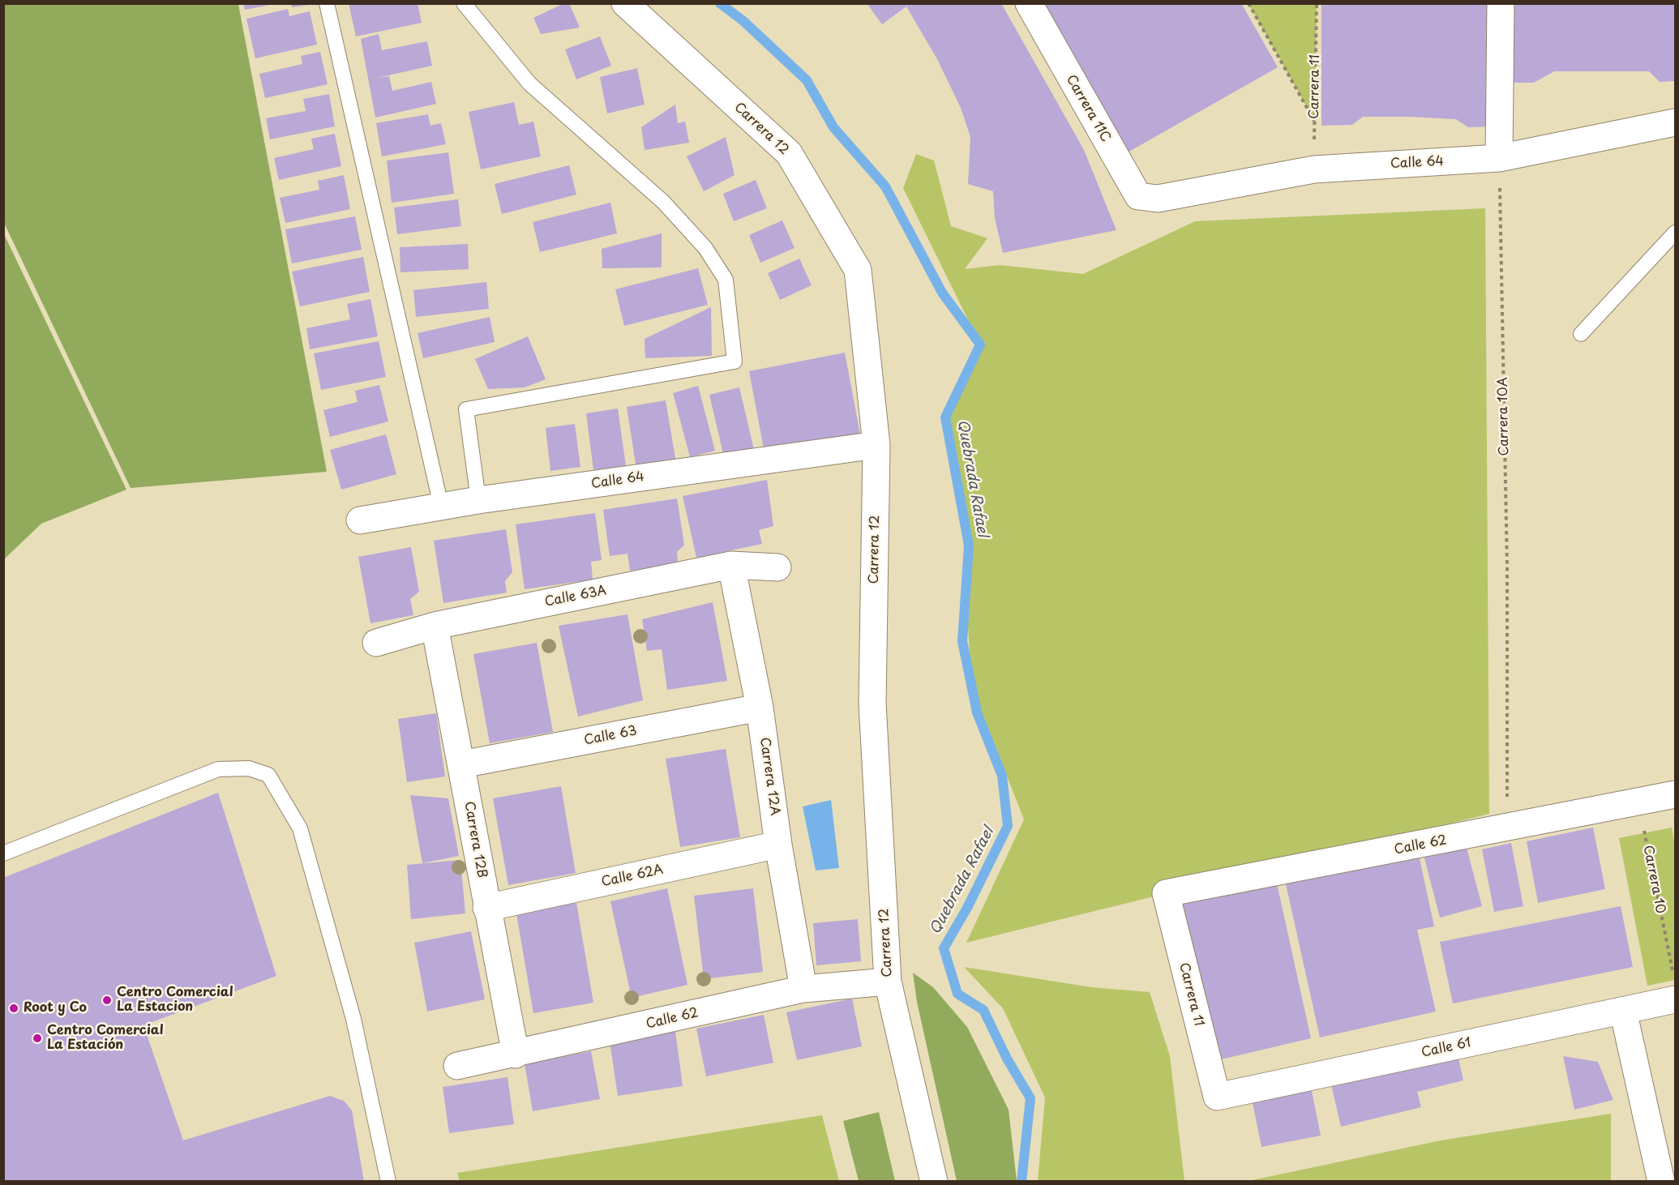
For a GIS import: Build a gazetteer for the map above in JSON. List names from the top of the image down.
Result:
{
  "streets": {
    "street": [
      "Carrera 11",
      "Carrera 11C",
      "Carrera 12",
      "Calle 64",
      "Calle 63A",
      "Calle 63",
      "Carrera 12A",
      "Carrera 12B",
      "Calle 62",
      "Calle 62A",
      "Calle 61"
    ],
    "path": ["Carrera 10A", "Carrera 10"]
  },
  "crossings": [
    ["Carrera 11", "Calle 64"],
    ["Carrera 11", "Calle 62"],
    ["Carrera 11", "Calle 61"],
    ["Carrera 11C", "Calle 64"],
    ["Carrera 12", "Calle 64"],
    ["Carrera 12", "Calle 62"],
    ["Calle 64", "Carrera 10A"],
    ["Carrera 10A", "Calle 62"],
    ["Calle 63A", "Carrera 12A"],
    ["Calle 63A", "Carrera 12B"],
    ["Calle 63", "Carrera 12A"],
    ["Calle 63", "Carrera 12B"],
    ["Carrera 12A", "Calle 62"],
    ["Carrera 12A", "Calle 62A"],
    ["Carrera 12B", "Calle 62"],
    ["Carrera 12B", "Calle 62A"],
    ["Calle 62", "Carrera 10"],
    ["Carrera 10", "Calle 61"]
  ],
  "water": ["Quebrada Rafael"],
  "places": ["Centro Comercial La Estacion", "Root y Co", "Centro Comercial La Estación"]
}
